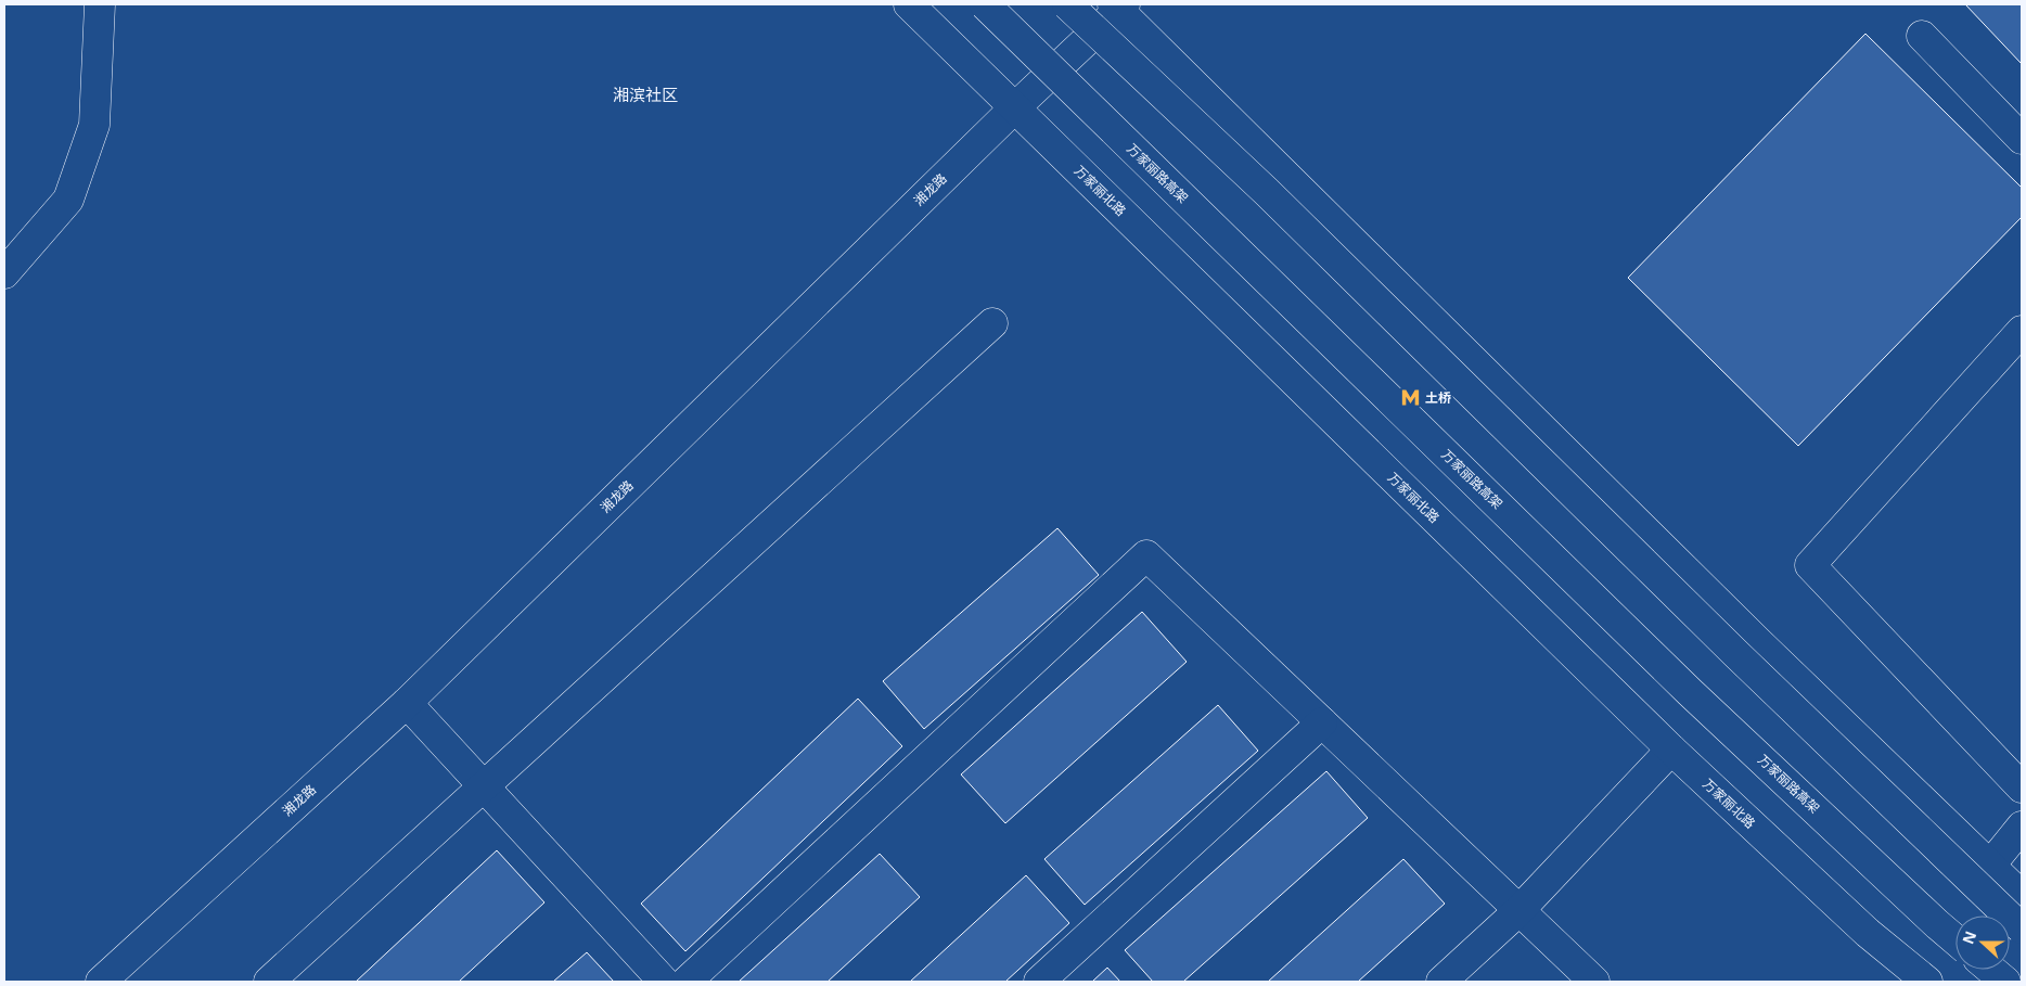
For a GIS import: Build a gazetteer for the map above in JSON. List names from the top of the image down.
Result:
{
  "streets": {
    "main road": ["万家丽路高架", "湘龙路", "万家丽北路"]
  },
  "crossings": [
    ["湘龙路", "万家丽北路"]
  ],
  "districts": ["湘滨社区"],
  "places": {
    "metro station": ["土桥"]
  },
  "north": "left"
}
